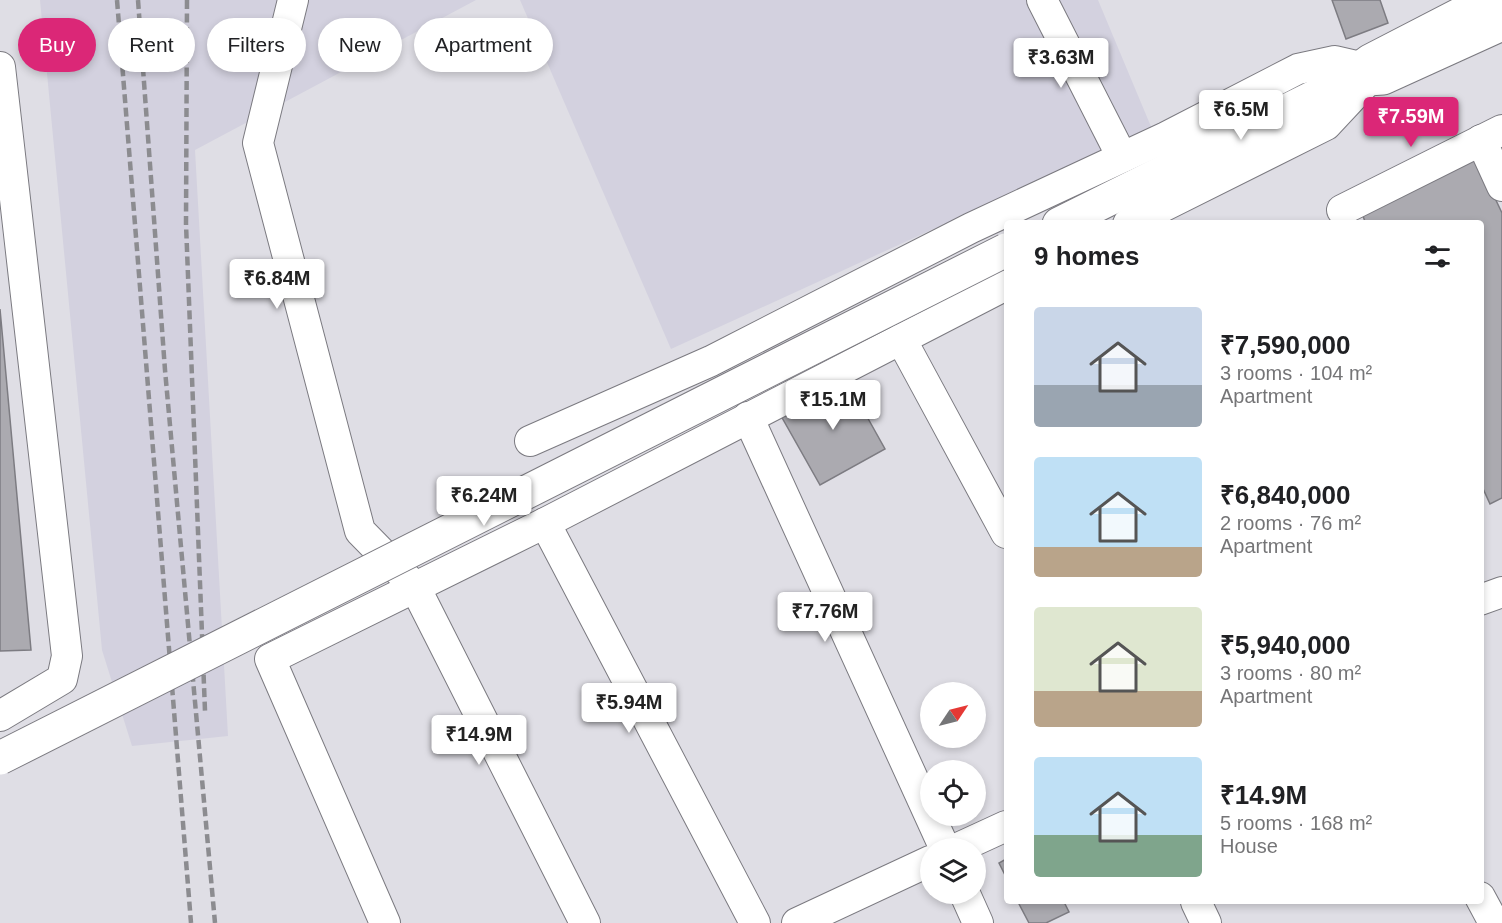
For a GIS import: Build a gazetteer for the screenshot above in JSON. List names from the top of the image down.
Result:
{
  "north": "top right",
  "page": {
    "chip": [
      "Buy",
      "Rent",
      "Filters",
      "New",
      "Apartment"
    ],
    "price": [
      "₹3.63M",
      "₹6.5M",
      "₹7.59M",
      "₹6.84M",
      "₹15.1M",
      "₹6.24M",
      "₹7.76M",
      "₹5.94M",
      "₹14.9M"
    ],
    "heading": "9 homes",
    "list": [
      {
        "name": "₹7,590,000",
        "note": "3 rooms · 104 m² · Apartment"
      },
      {
        "name": "₹6,840,000",
        "note": "2 rooms · 76 m² · Apartment"
      },
      {
        "name": "₹5,940,000",
        "note": "3 rooms · 80 m² · Apartment"
      },
      {
        "name": "₹14.9M",
        "note": "5 rooms · 168 m² · House"
      }
    ]
  }
}
